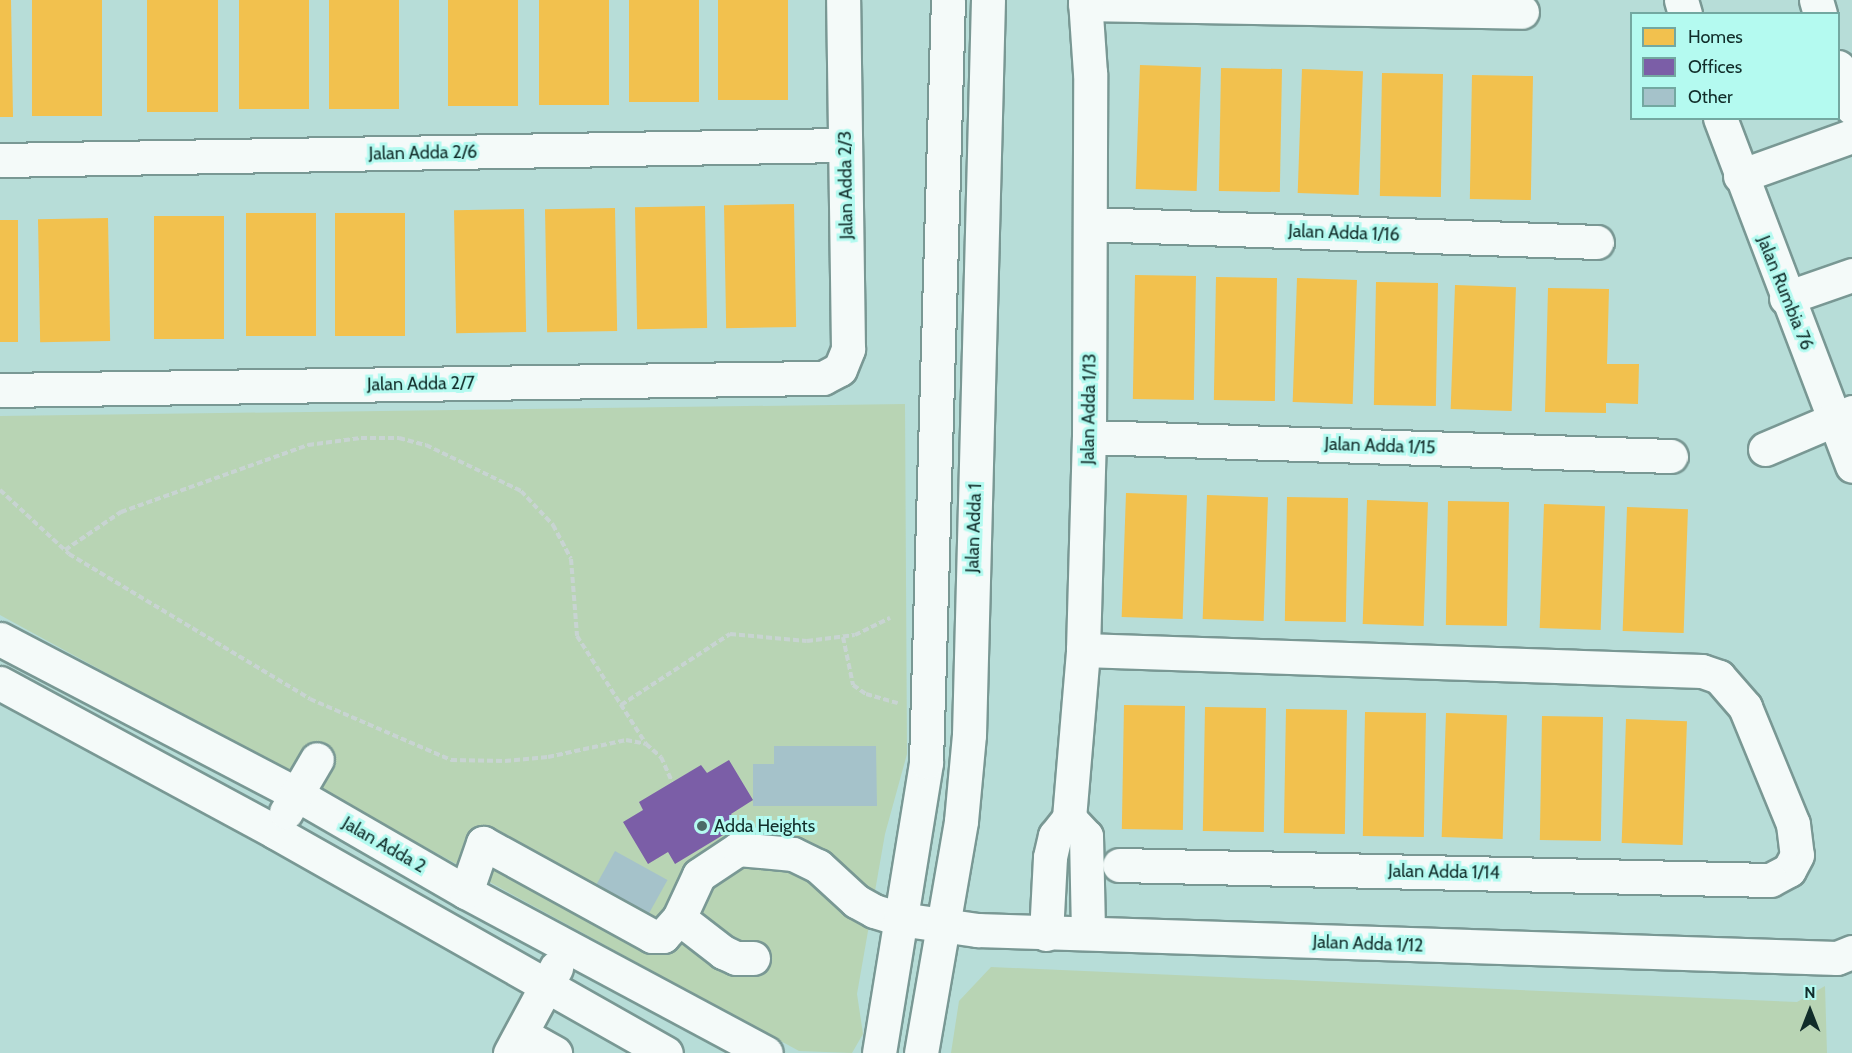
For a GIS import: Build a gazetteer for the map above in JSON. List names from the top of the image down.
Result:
{
  "streets": {
    "street": [
      "Jalan Adda 2/6",
      "Jalan Adda 2/3",
      "Jalan Adda 1/16",
      "Jalan Rumbia 76",
      "Jalan Adda 2/7",
      "Jalan Adda 1/13",
      "Jalan Adda 1/15",
      "Jalan Adda 1",
      "Jalan Adda 2",
      "Jalan Adda 1/14",
      "Jalan Adda 1/12"
    ]
  },
  "crossings": [
    ["Jalan Adda 2/6", "Jalan Adda 2/3"],
    ["Jalan Adda 2/3", "Jalan Adda 2/7"],
    ["Jalan Adda 1/16", "Jalan Adda 1/13"],
    ["Jalan Adda 1/13", "Jalan Adda 1/15"],
    ["Jalan Adda 1/13", "Jalan Adda 1/14"],
    ["Jalan Adda 1", "Jalan Adda 1/12"]
  ],
  "places": ["Adda Heights"],
  "legend": ["Homes", "Offices", "Other"],
  "north": "top"
}
